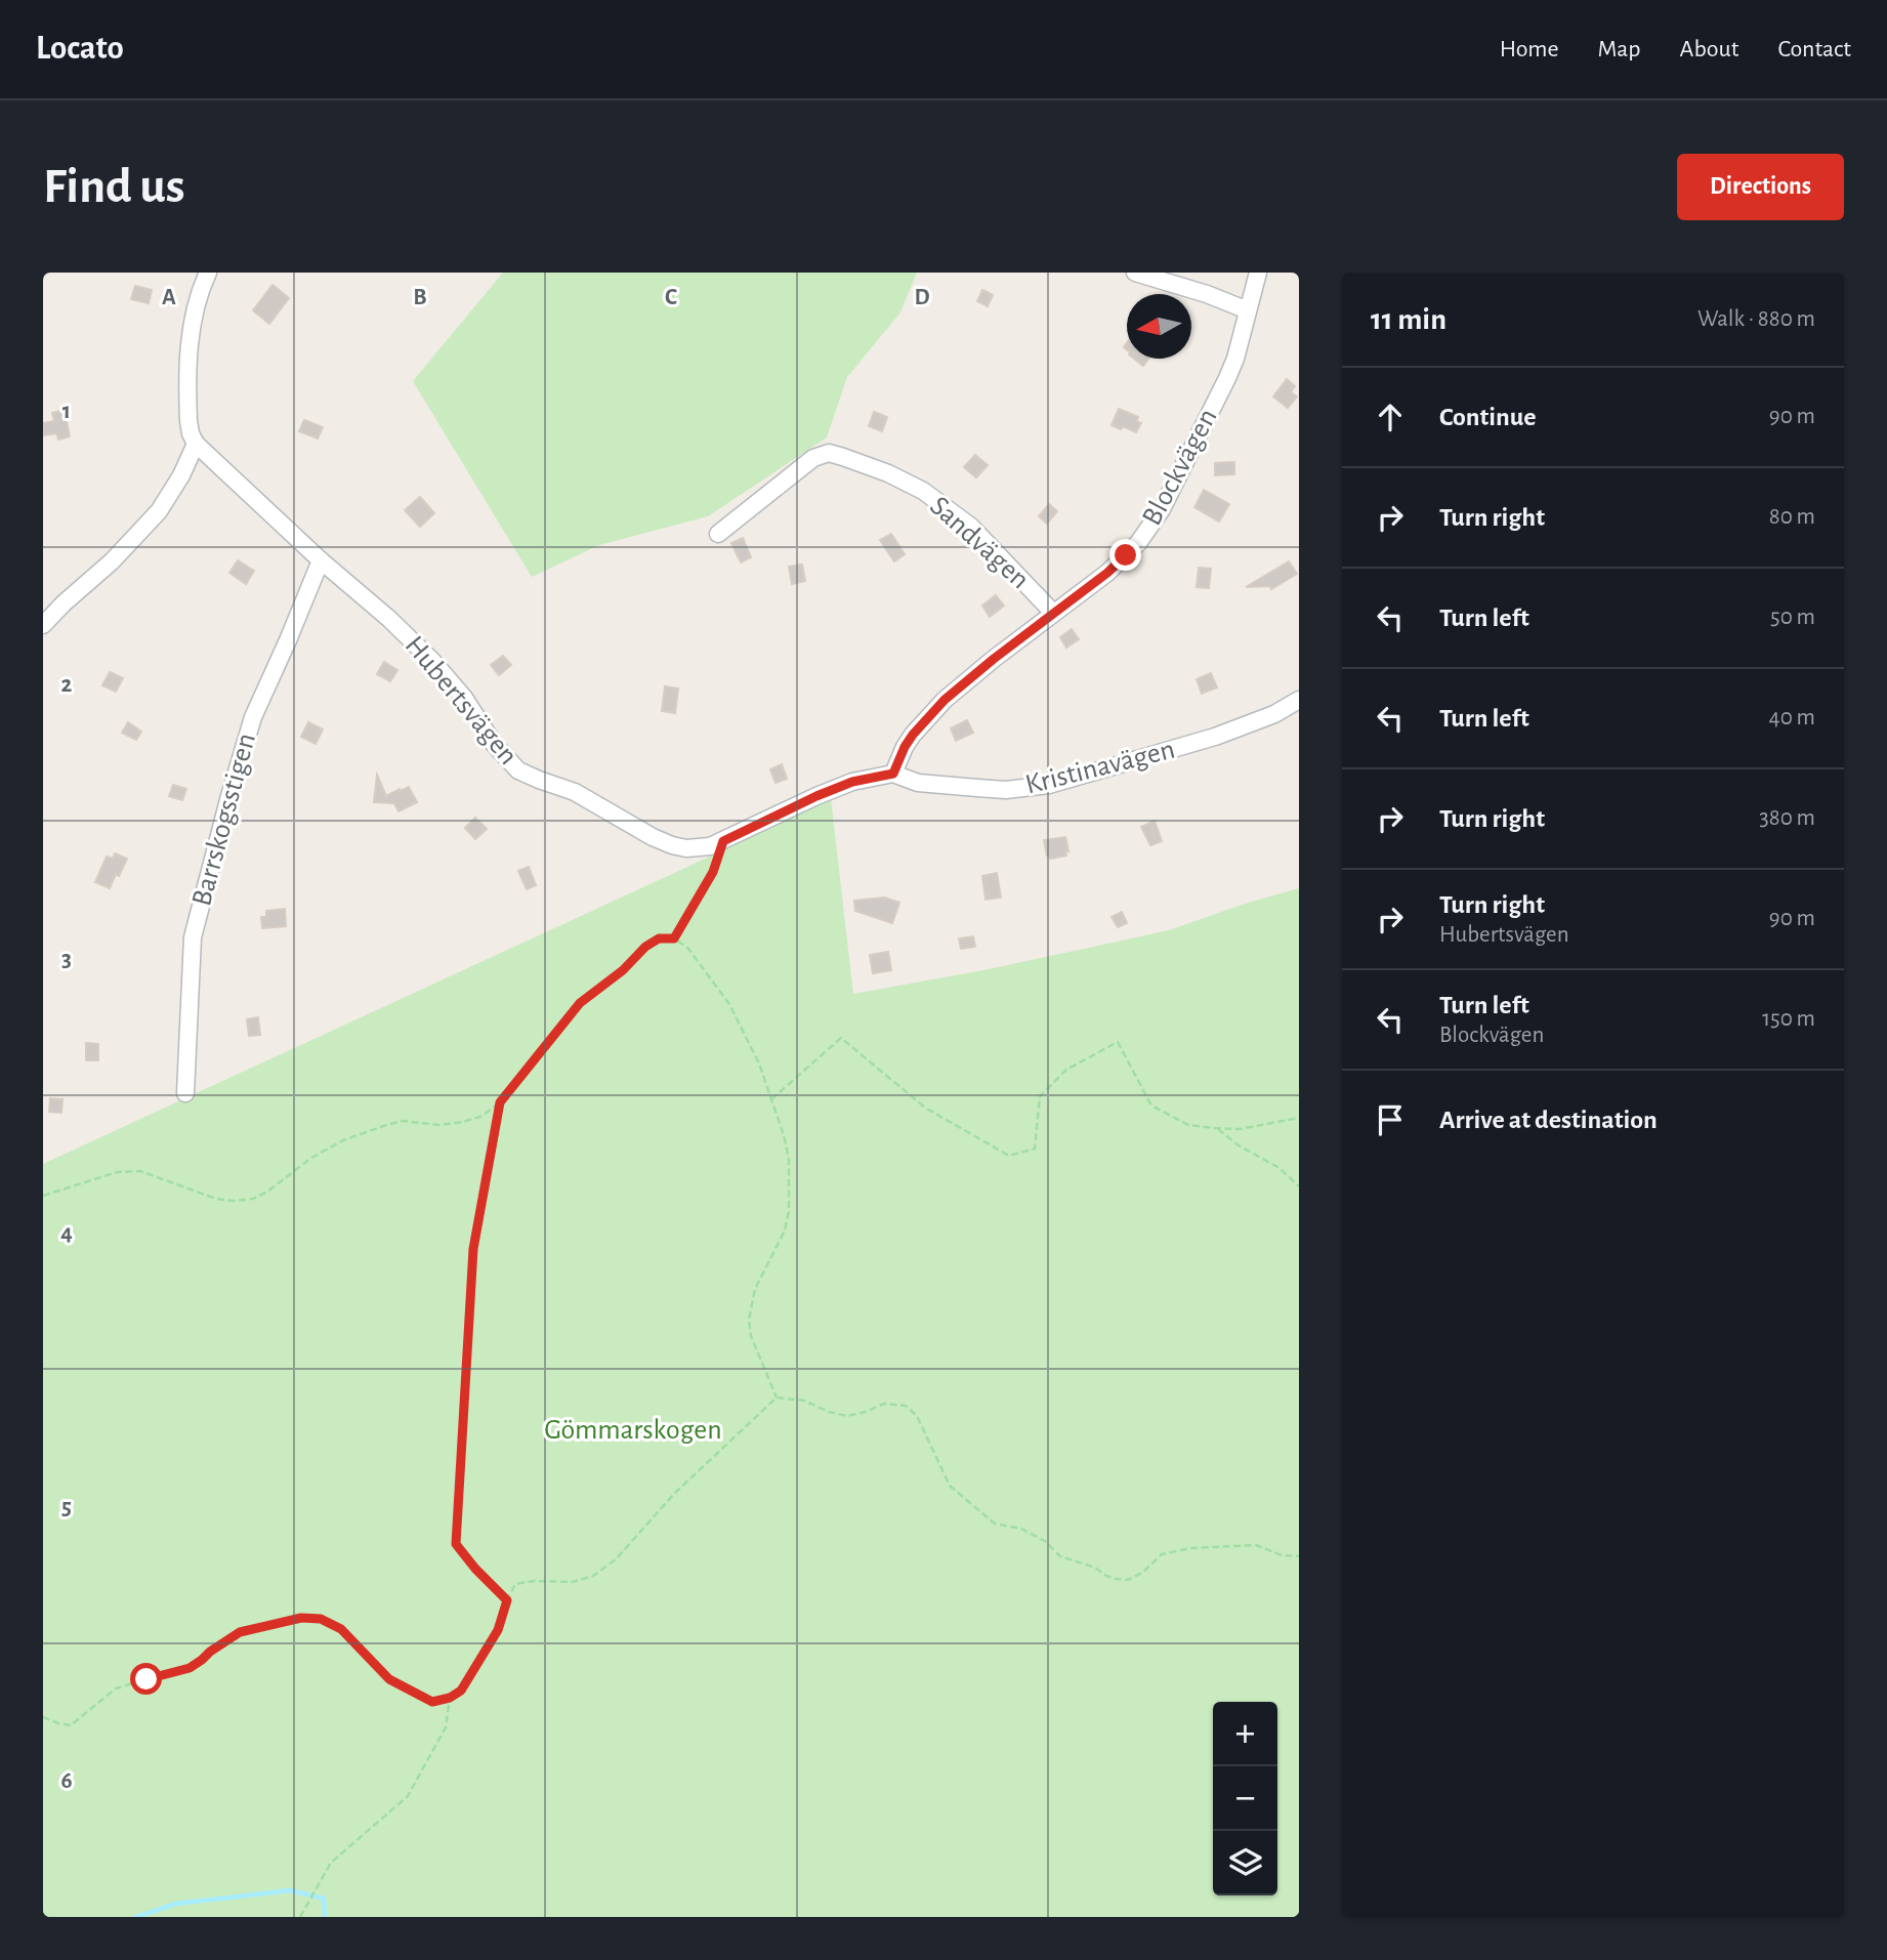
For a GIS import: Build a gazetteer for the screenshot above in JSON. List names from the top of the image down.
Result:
{
  "streets": {
    "street": [
      "Blockvägen",
      "Sandvägen",
      "Hubertsvägen",
      "Kristinavägen",
      "Barrskogsstigen"
    ]
  },
  "crossings": [
    ["Blockvägen", "Sandvägen"],
    ["Blockvägen", "Hubertsvägen"],
    ["Blockvägen", "Kristinavägen"],
    ["Hubertsvägen", "Kristinavägen"],
    ["Hubertsvägen", "Barrskogsstigen"]
  ],
  "parks": ["Gömmarskogen"],
  "north": "left",
  "page": {
    "header": "Locato",
    "nav": [
      "Home",
      "Map",
      "About",
      "Contact"
    ],
    "buttons": "Directions",
    "title": "Find us",
    "heading": ["11 min", "Walk · 880 m"],
    "list": [
      ["Continue", "90 m"],
      ["Turn right", "80 m"],
      ["Turn left", "50 m"],
      ["Turn left", "40 m"],
      ["Turn right", "380 m"],
      ["Turn right", "Hubertsvägen", "90 m"],
      ["Turn left", "Blockvägen", "150 m"],
      "Arrive at destination"
    ],
    "map_buttons": ["+", "−"]
  },
  "grid": {
    "columns": [
      "A",
      "B",
      "C",
      "D"
    ],
    "rows": [
      "1",
      "2",
      "3",
      "4",
      "5",
      "6"
    ]
  }
}
